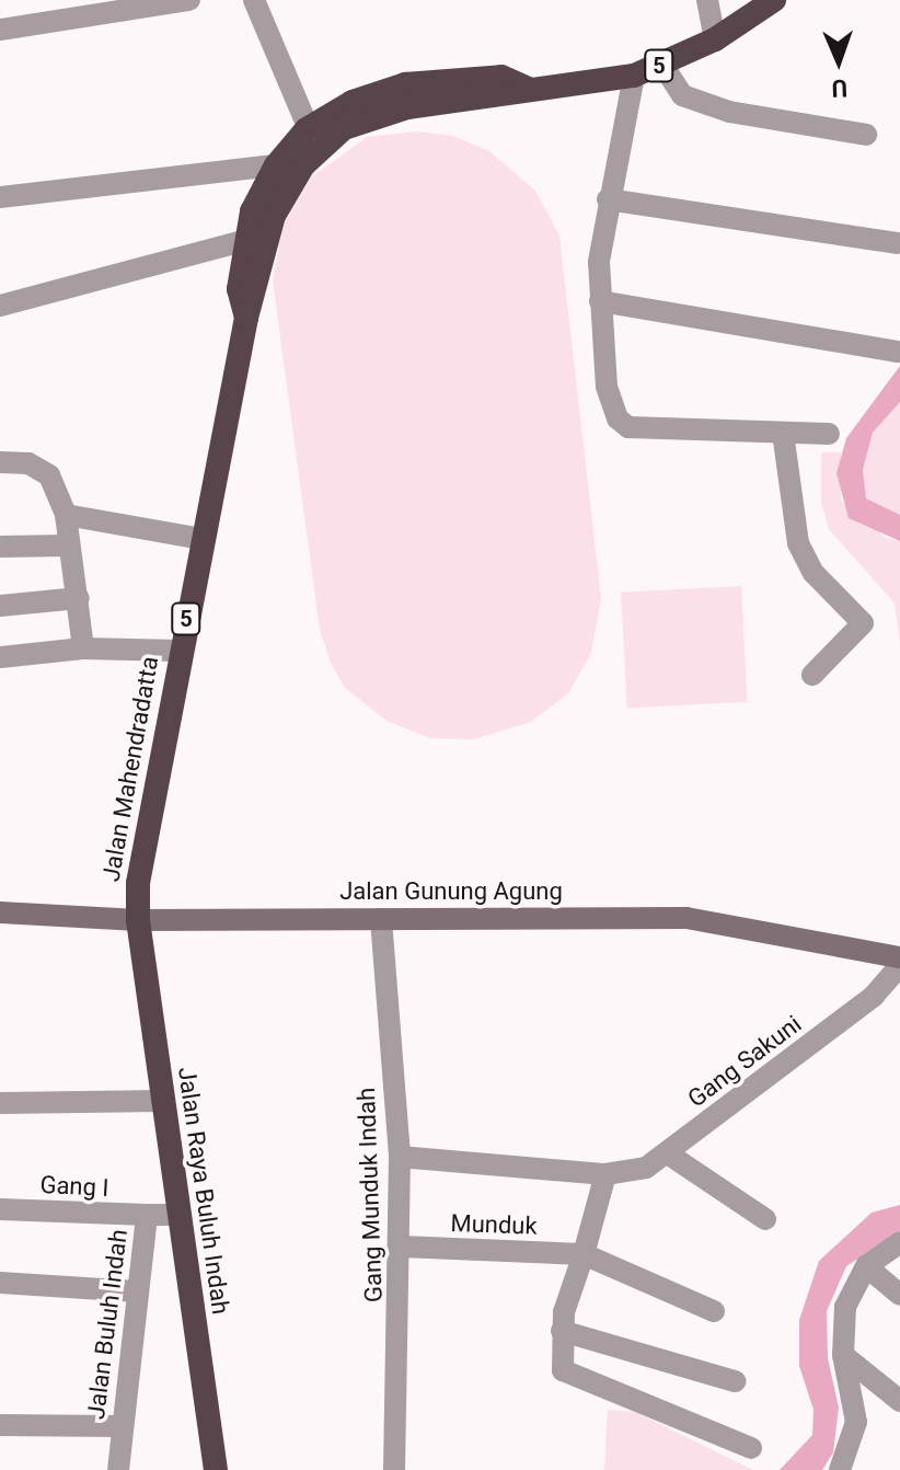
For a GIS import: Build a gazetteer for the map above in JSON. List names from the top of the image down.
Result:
{
  "streets": {
    "highway": ["5", "Jalan Mahendradatta", "Jalan Raya Buluh Indah"],
    "main road": ["Jalan Gunung Agung"],
    "street": [
      "Gang Sakuni",
      "Gang I",
      "Gang Munduk Indah",
      "Munduk",
      "Jalan Buluh Indah"
    ]
  },
  "crossings": [
    ["Jalan Mahendradatta", "Jalan Gunung Agung"],
    ["Jalan Mahendradatta", "Jalan Raya Buluh Indah"],
    ["Jalan Gunung Agung", "Jalan Raya Buluh Indah"],
    ["Jalan Gunung Agung", "Gang Munduk Indah"],
    ["Gang Sakuni", "Gang Munduk Indah"],
    ["Gang I", "Jalan Buluh Indah"],
    ["Jalan Raya Buluh Indah", "Jalan Buluh Indah"],
    ["Gang Munduk Indah", "Munduk"]
  ],
  "north": "bottom"
}
